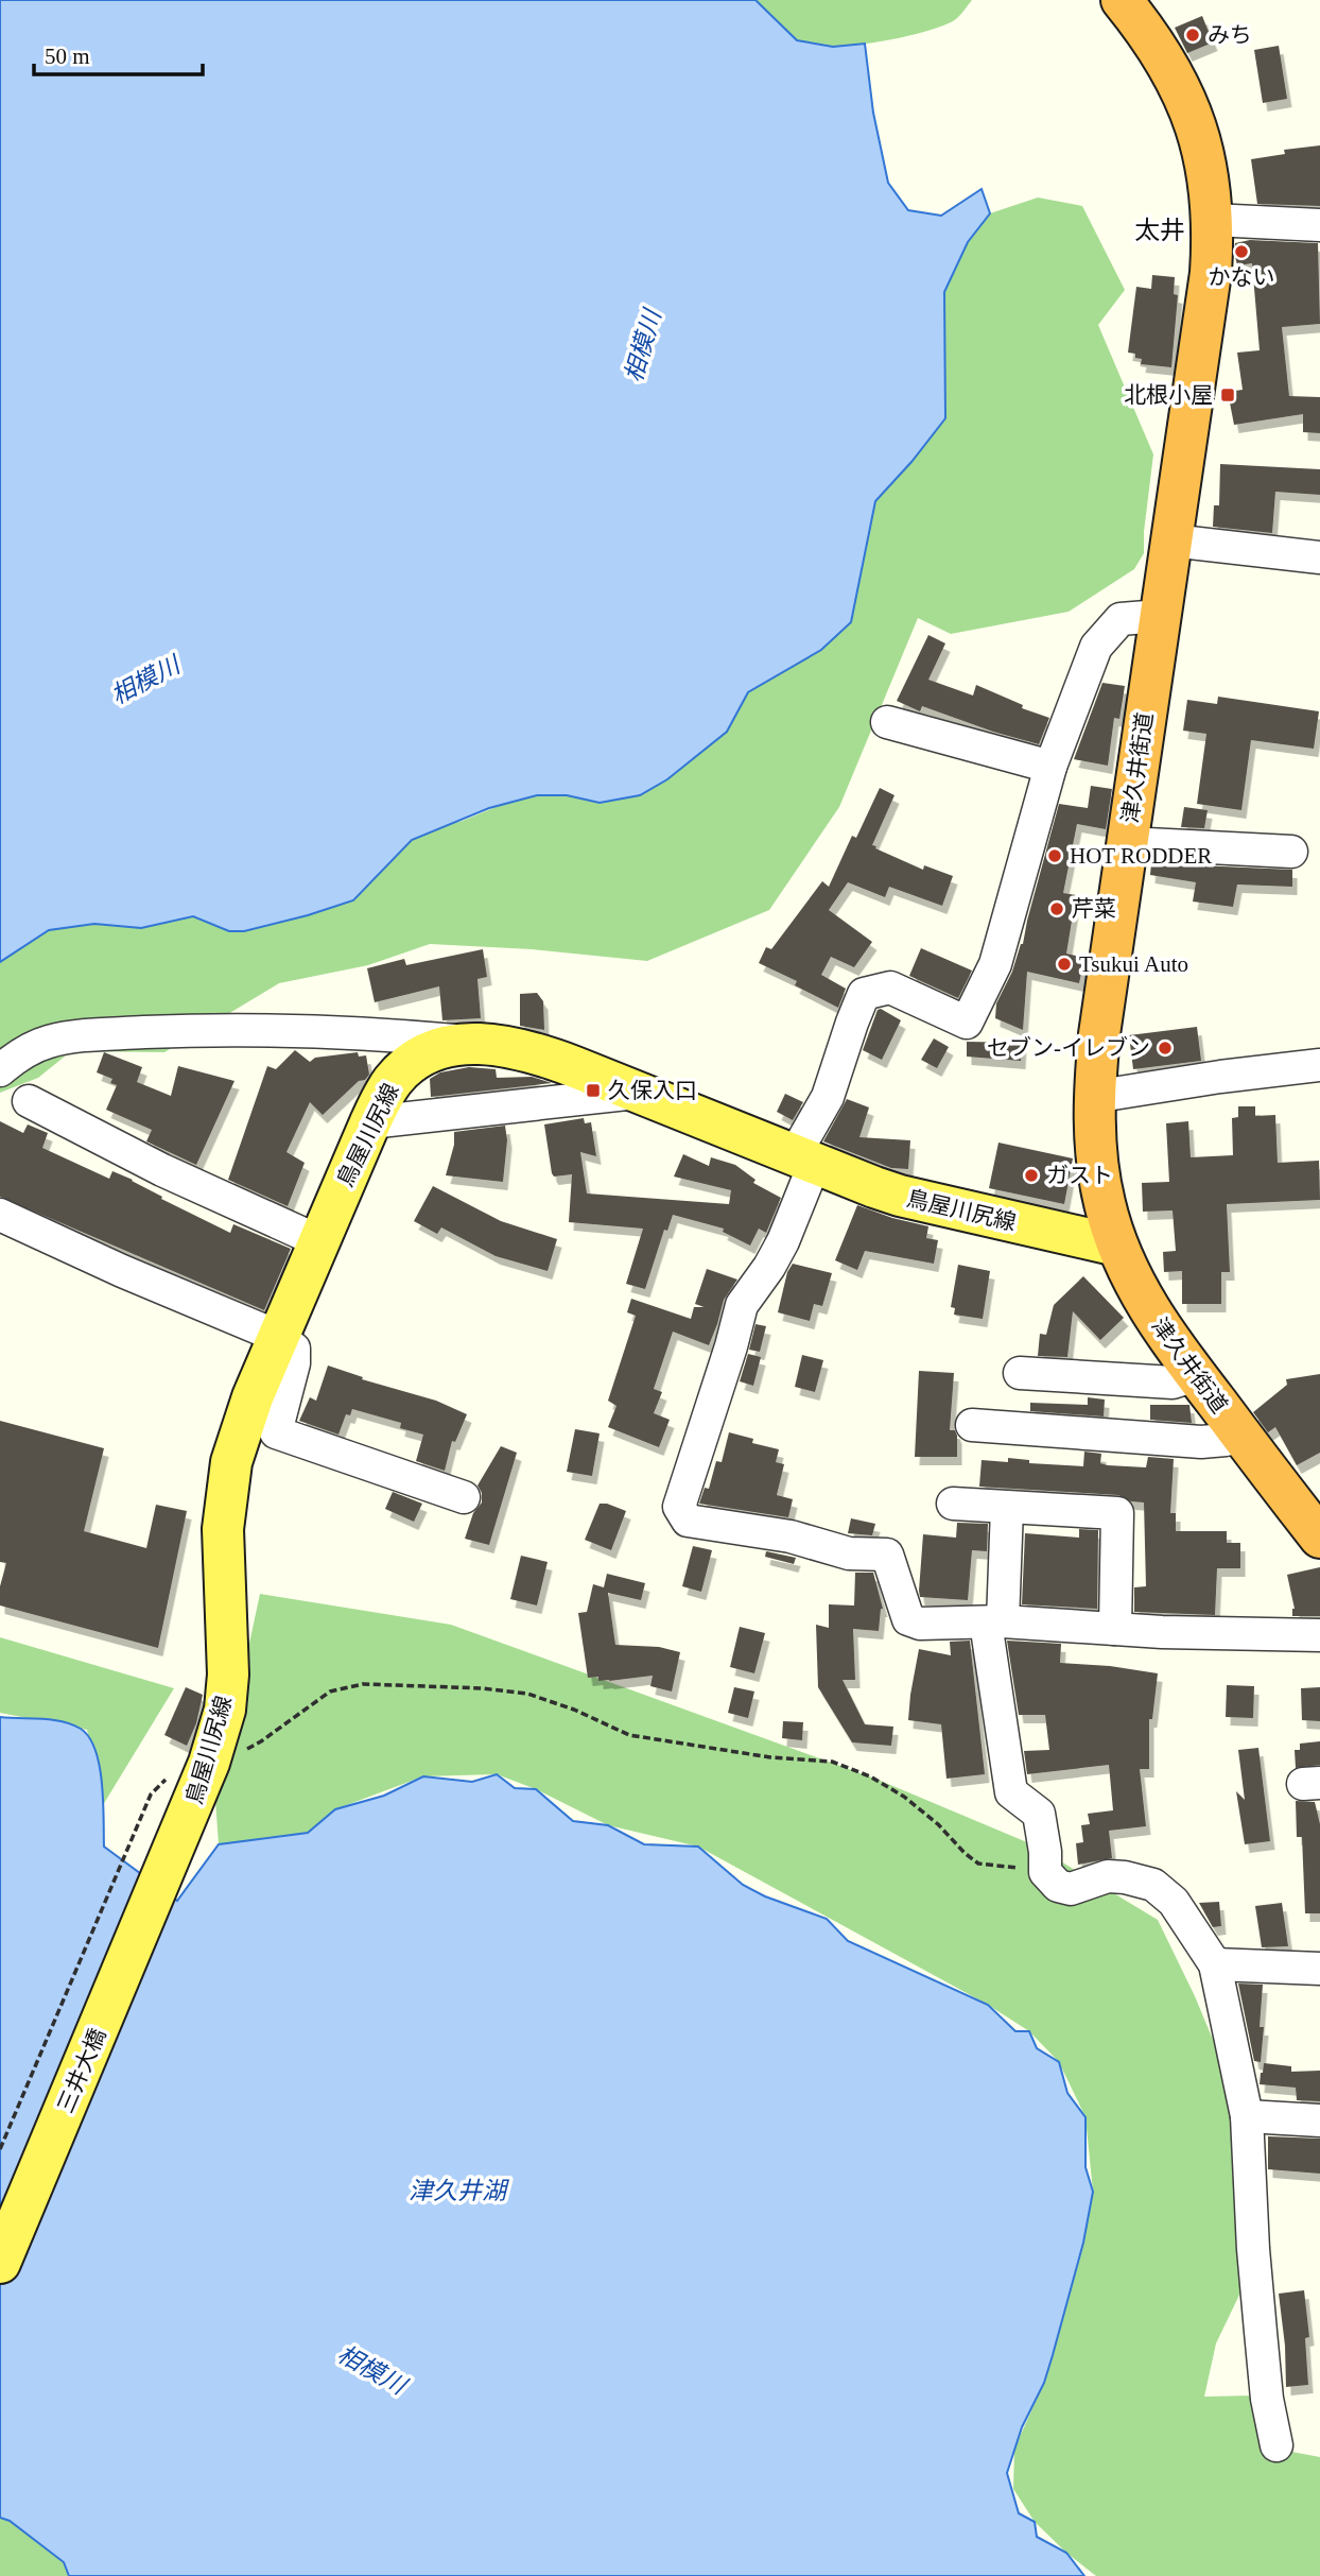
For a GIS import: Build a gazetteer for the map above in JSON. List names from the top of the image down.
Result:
{
  "streets": {
    "highway": ["津久井街道"],
    "main road": ["鳥屋川尻線", "三井大橋"]
  },
  "crossings": [
    ["津久井街道", "鳥屋川尻線"],
    ["鳥屋川尻線", "三井大橋"]
  ],
  "districts": ["太井"],
  "water": ["相模川", "津久井湖"],
  "places": {
    "other": [
      "みち",
      "かない",
      "HOT RODDER",
      "芹菜",
      "Tsukui Auto",
      "セブン-イレブン",
      "ガスト"
    ],
    "transit": ["北根小屋", "久保入口"]
  },
  "scale_bar": "50 m"
}
